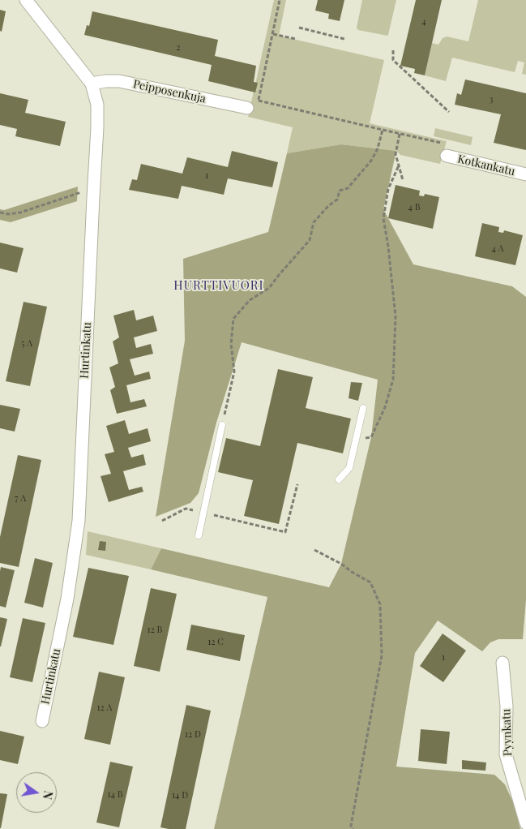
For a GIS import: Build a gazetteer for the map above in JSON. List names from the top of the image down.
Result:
{
  "streets": {
    "street": [
      "Peipposenkuja",
      "Kotkankatu",
      "Hurtinkatu",
      "Pyynkatu"
    ]
  },
  "crossings": [
    ["Peipposenkuja", "Hurtinkatu"]
  ],
  "districts": ["HURTTIVUORI"],
  "house_numbers": [
    "4",
    "2",
    "3",
    "1",
    "4 B",
    "4 A",
    "5 A",
    "7 A",
    "12 B",
    "12 C",
    "1",
    "12 A",
    "12 D",
    "14 B",
    "14 D"
  ],
  "north": "right"
}
